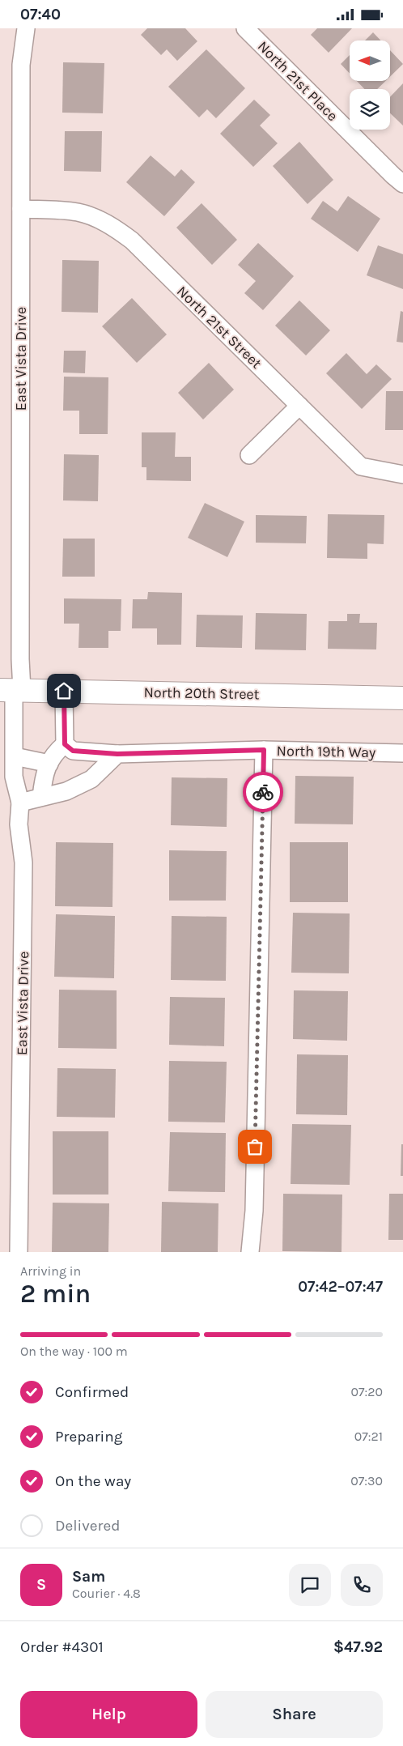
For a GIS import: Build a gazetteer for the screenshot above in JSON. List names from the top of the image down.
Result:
{
  "streets": {
    "street": [
      "North 21st Place",
      "North 21st Street",
      "East Vista Drive",
      "North 20th Street",
      "North 19th Way"
    ]
  },
  "crossings": [
    ["North 21st Street", "East Vista Drive"],
    ["East Vista Drive", "North 20th Street"]
  ],
  "north": "left",
  "page": {
    "status": "07:40",
    "heading": ["2 min", "Arriving in", "07:42–07:47"],
    "panel": [
      "Sam",
      "Courier · 4.8",
      "Order #4301",
      "$47.92"
    ],
    "bar": "On the way · 100 m",
    "list": [
      ["Confirmed", "07:20"],
      ["Preparing", "07:21"],
      ["On the way", "07:30"],
      "Delivered"
    ],
    "round": "S",
    "buttons": ["Help", "Share"]
  }
}
